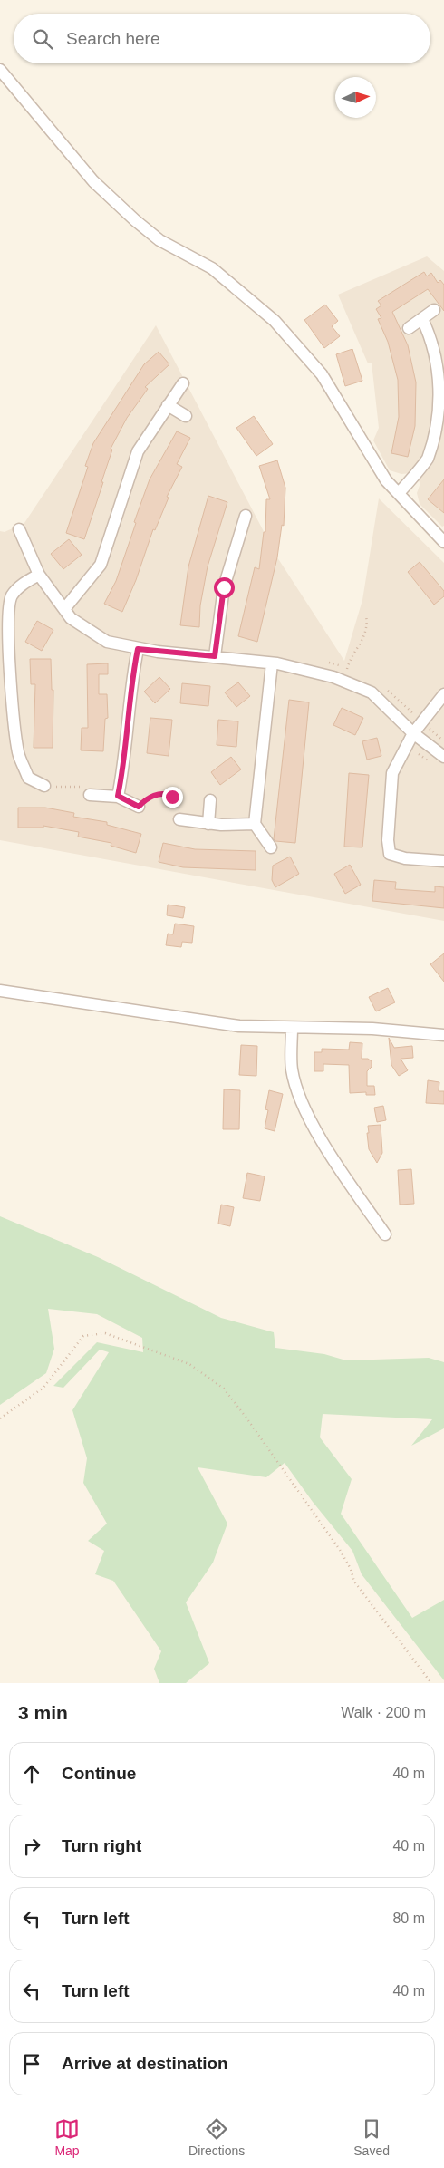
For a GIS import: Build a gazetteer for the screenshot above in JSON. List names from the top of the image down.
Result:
{
  "north": "right",
  "page": {
    "search": "Search here",
    "heading": ["3 min", "Walk · 200 m"],
    "list": [
      ["Continue", "40 m"],
      ["Turn right", "40 m"],
      ["Turn left", "80 m"],
      ["Turn left", "40 m"],
      "Arrive at destination"
    ],
    "nav": ["Map", "Directions", "Saved"]
  }
}
